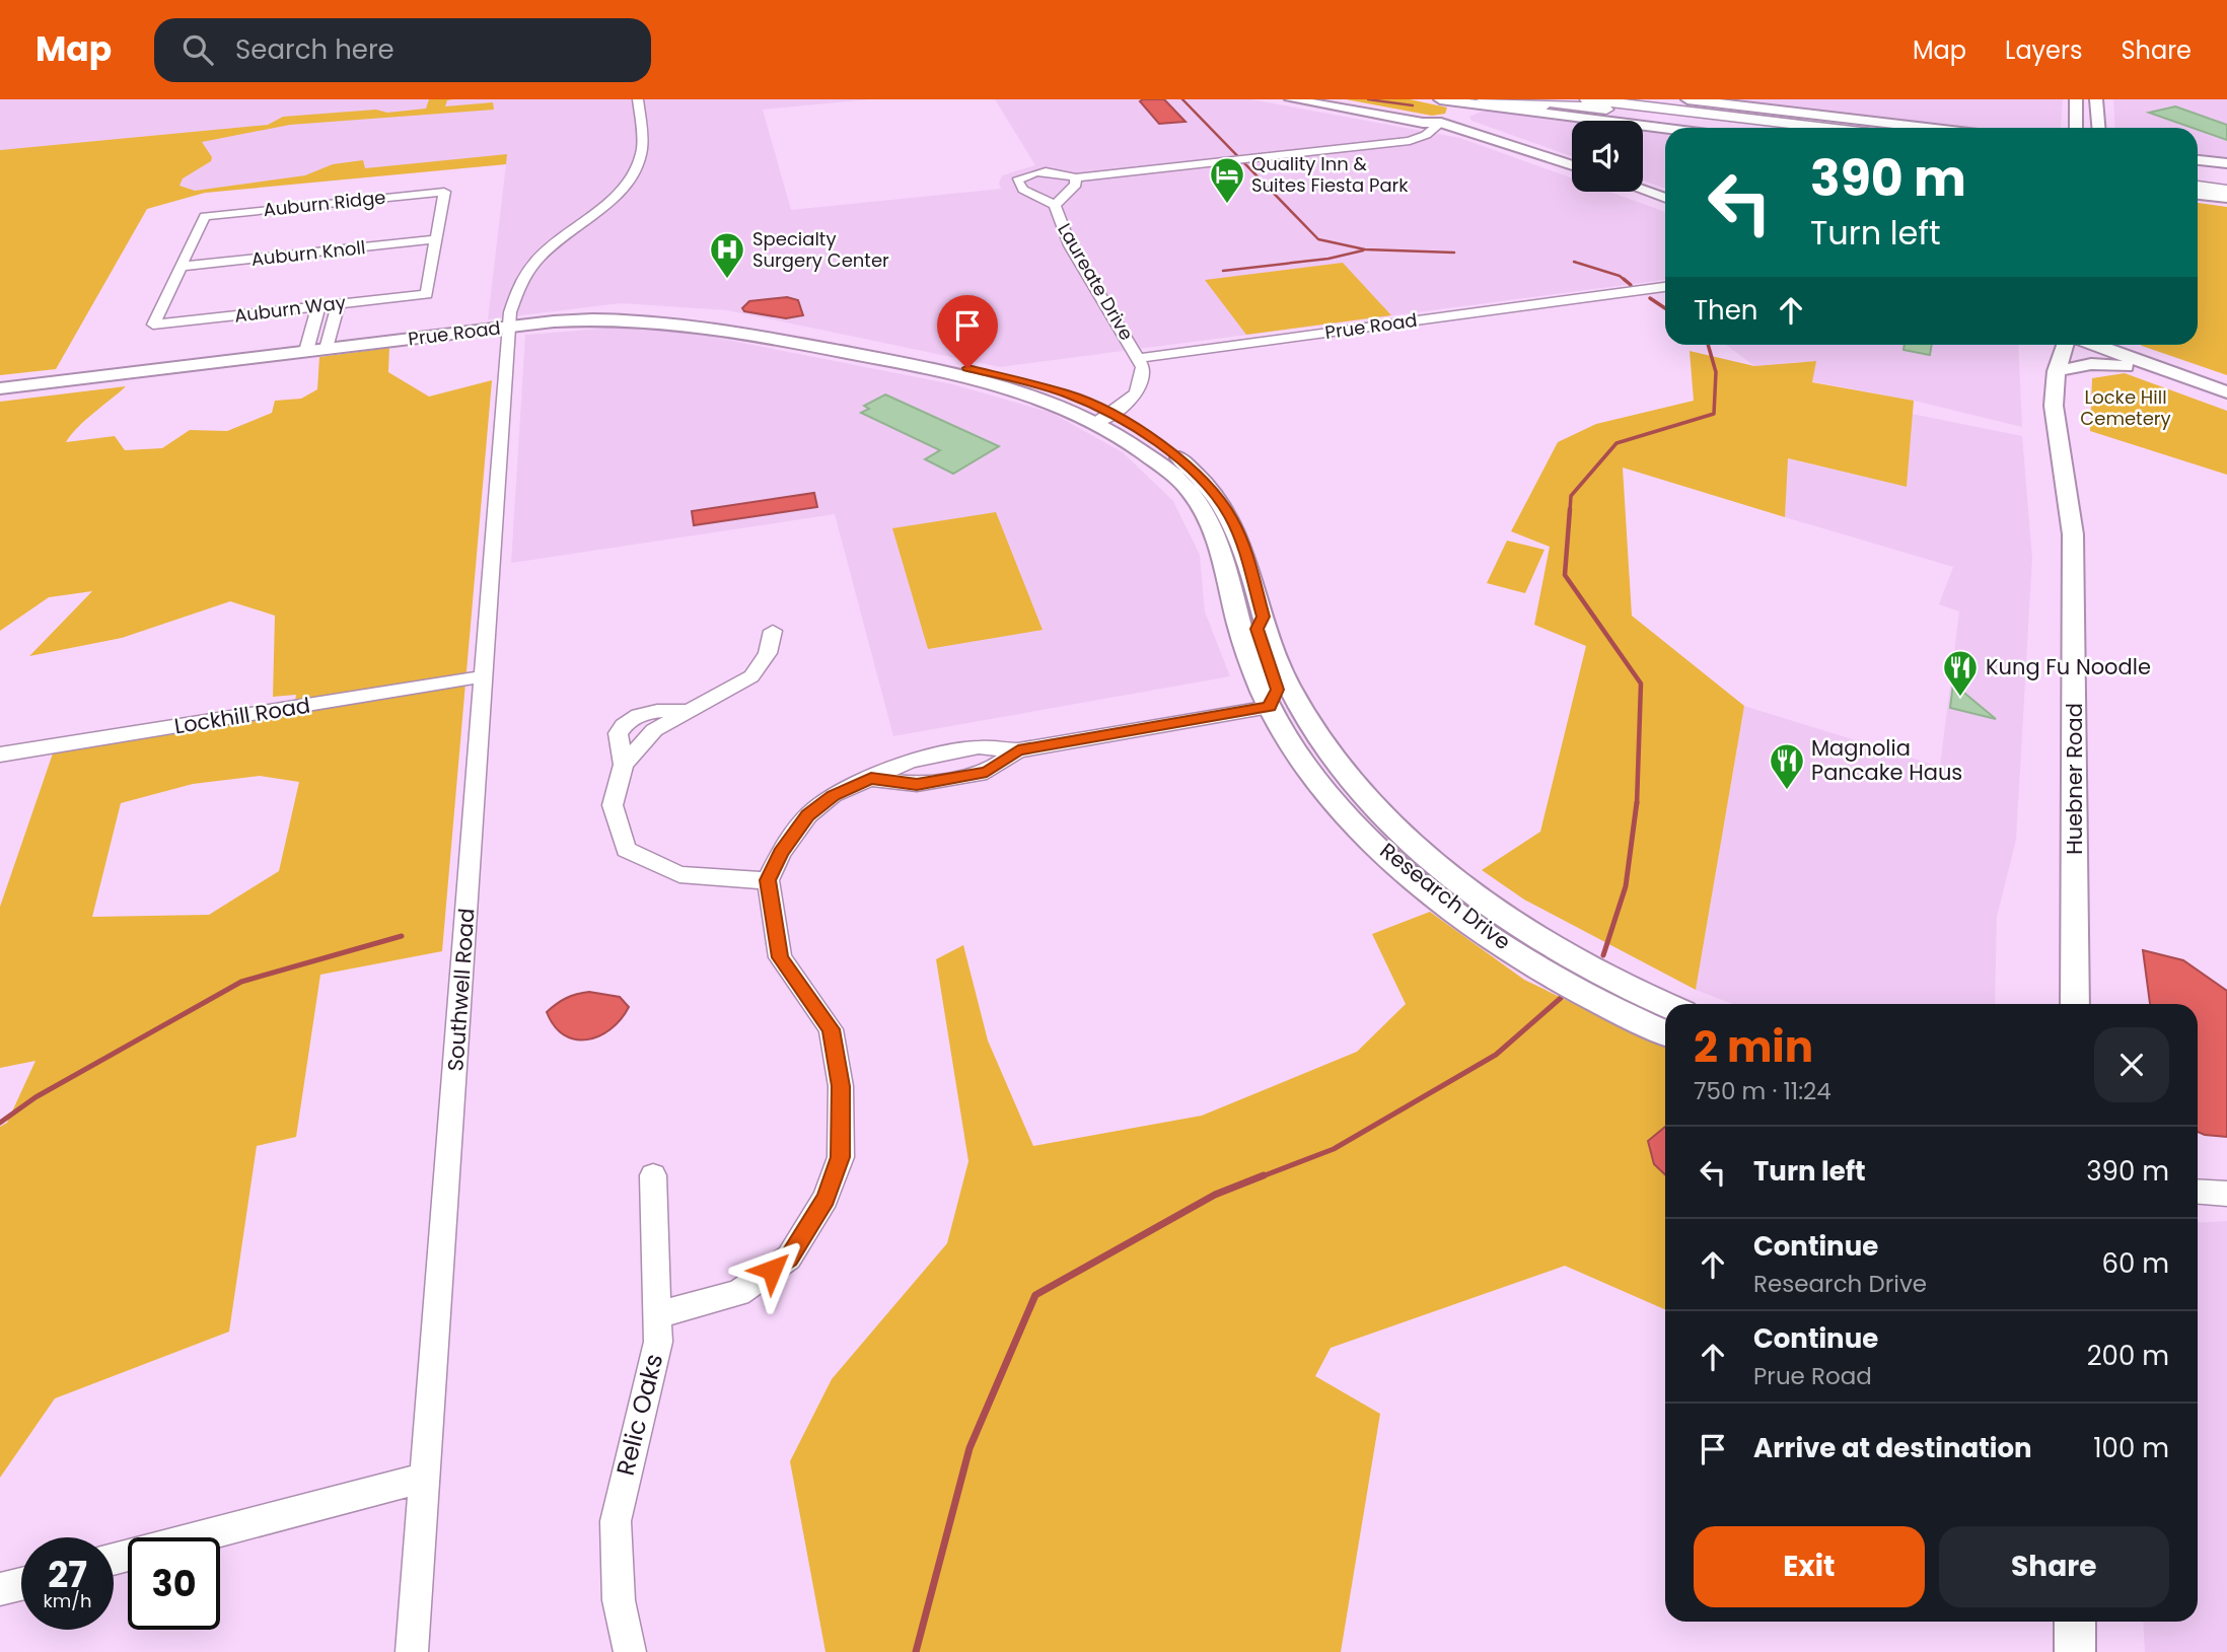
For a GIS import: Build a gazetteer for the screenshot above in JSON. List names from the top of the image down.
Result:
{
  "streets": {
    "main road": ["Prue Road", "Huebner Road", "Research Drive"],
    "street": [
      "Auburn Ridge",
      "Auburn Knoll",
      "Laureate Drive",
      "Auburn Way",
      "Lockhill Road",
      "Southwell Road",
      "Relic Oaks"
    ]
  },
  "crossings": [
    ["Auburn Ridge", "Auburn Knoll"],
    ["Auburn Ridge", "Auburn Way"],
    ["Auburn Knoll", "Auburn Way"],
    ["Laureate Drive", "Prue Road"],
    ["Prue Road", "Research Drive"],
    ["Prue Road", "Southwell Road"],
    ["Lockhill Road", "Southwell Road"]
  ],
  "parks": ["Locke Hill Cemetery"],
  "places": {
    "hotel": ["Quality Inn & Suites Fiesta Park"],
    "hospital": ["Specialty Surgery Center"],
    "restaurant": ["Kung Fu Noodle", "Magnolia Pancake Haus"]
  },
  "page": {
    "header": "Map",
    "search": "Search here",
    "nav": ["Map", "Layers", "Share"],
    "turn": ["390 m", "Turn left"],
    "then": "Then",
    "heading": ["2 min", "750 m · 11:24"],
    "list": [
      {
        "name": "Turn left",
        "value": "390 m"
      },
      {
        "name": "Continue",
        "note": "Research Drive",
        "value": "60 m"
      },
      {
        "name": "Continue",
        "note": "Prue Road",
        "value": "200 m"
      },
      {
        "name": "Arrive at destination",
        "value": "100 m"
      }
    ],
    "buttons": ["Exit", "Share"],
    "speed": "27 km/h",
    "limit": "30"
  }
}
